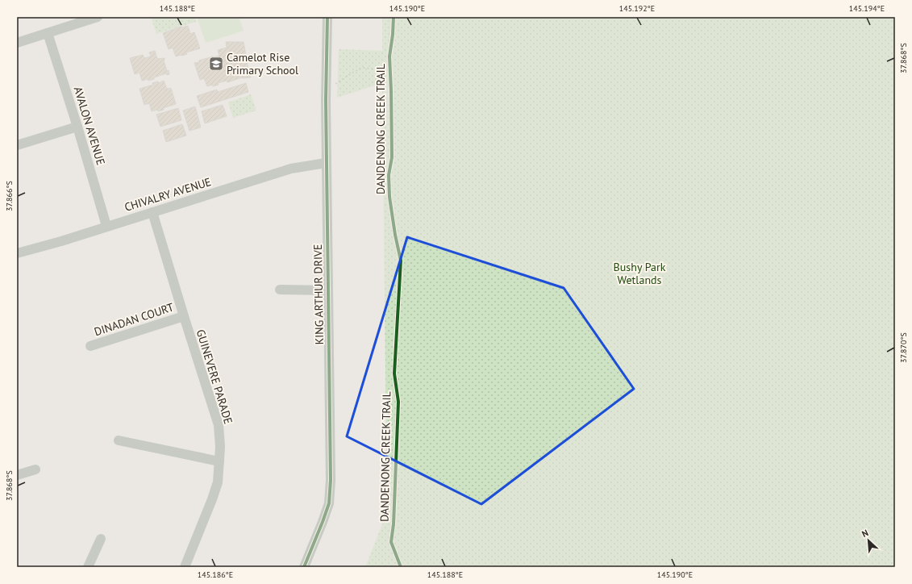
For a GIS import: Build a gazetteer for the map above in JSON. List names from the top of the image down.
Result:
{
  "streets": {
    "street": [
      "AVALON AVENUE",
      "CHIVALRY AVENUE",
      "KING ARTHUR DRIVE",
      "DINADAN COURT",
      "GUINEVERE PARADE"
    ],
    "cycle path": ["DANDENONG CREEK TRAIL"]
  },
  "crossings": [
    ["AVALON AVENUE", "CHIVALRY AVENUE"],
    ["CHIVALRY AVENUE", "KING ARTHUR DRIVE"],
    ["CHIVALRY AVENUE", "GUINEVERE PARADE"],
    ["DINADAN COURT", "GUINEVERE PARADE"]
  ],
  "parks": ["Bushy Park Wetlands"],
  "places": {
    "school or university": ["Camelot Rise Primary School"]
  },
  "north": "top left",
  "coordinates": [
    "145.188°E",
    "145.190°E",
    "145.192°E",
    "145.194°E",
    "37.868°S",
    "37.866°S",
    "37.870°S",
    "145.186°E"
  ]
}
